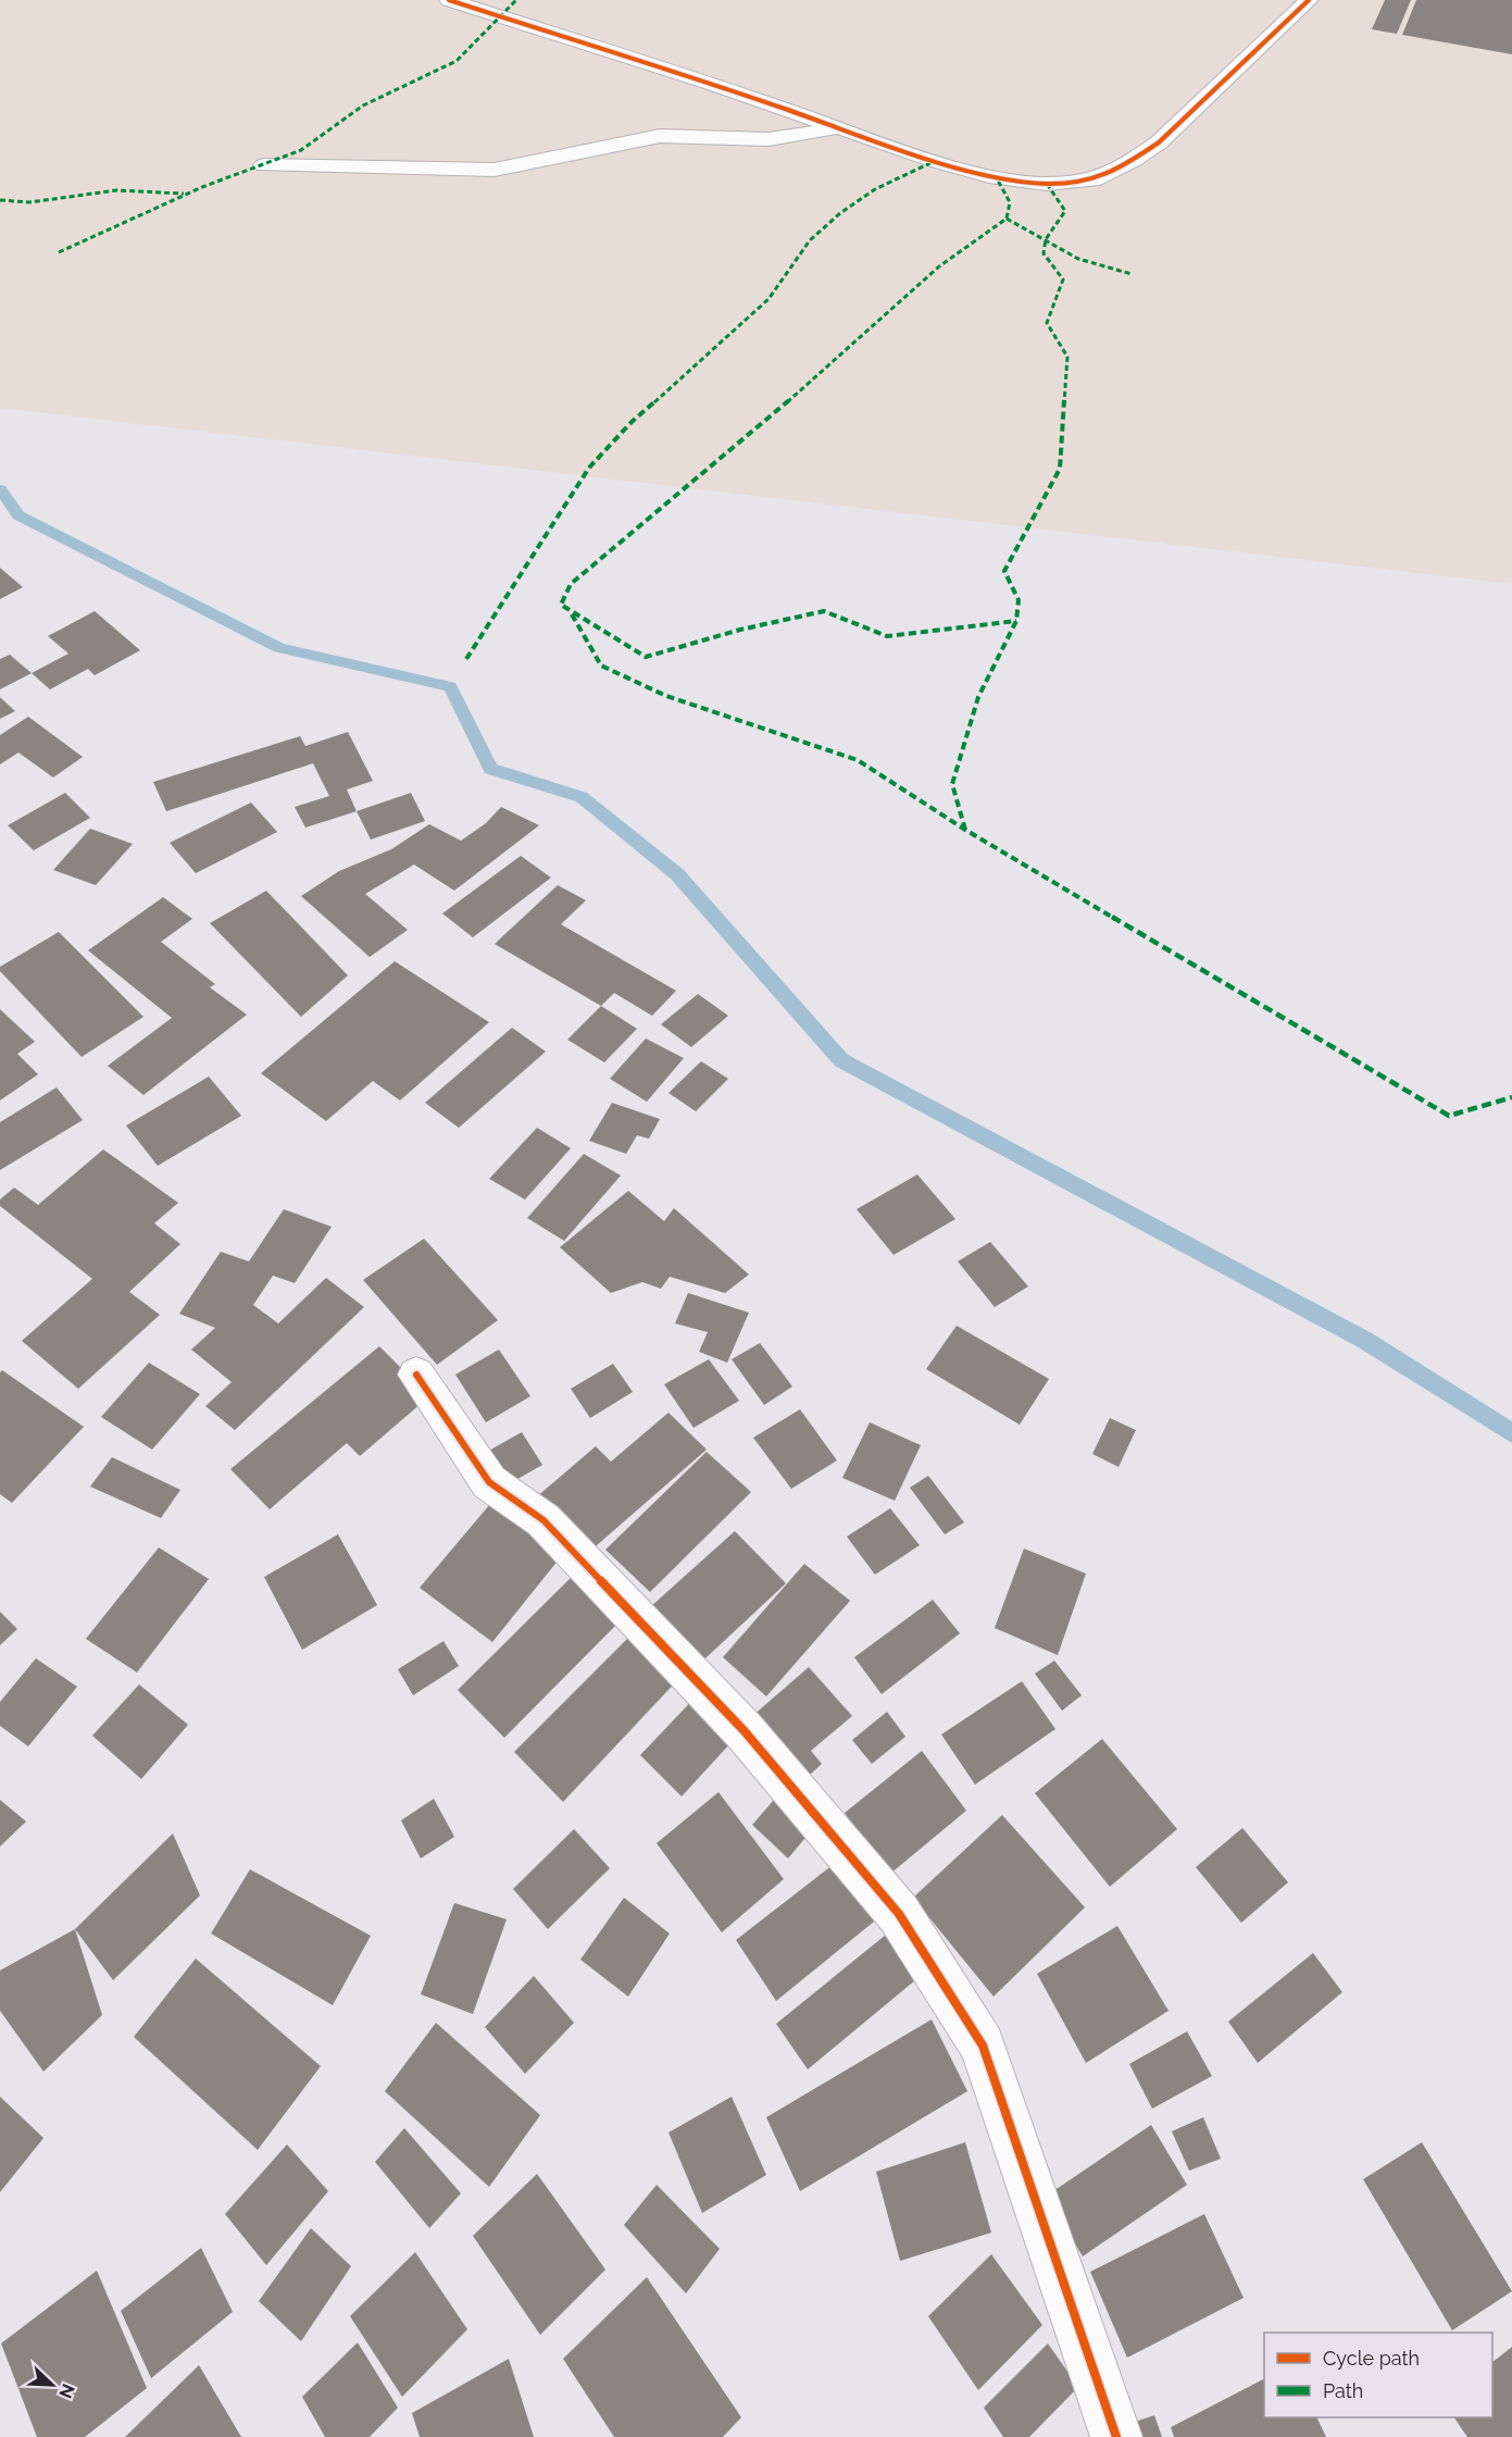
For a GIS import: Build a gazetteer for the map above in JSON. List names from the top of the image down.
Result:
{
  "legend": ["Cycle path", "Path"],
  "north": "bottom right"
}
